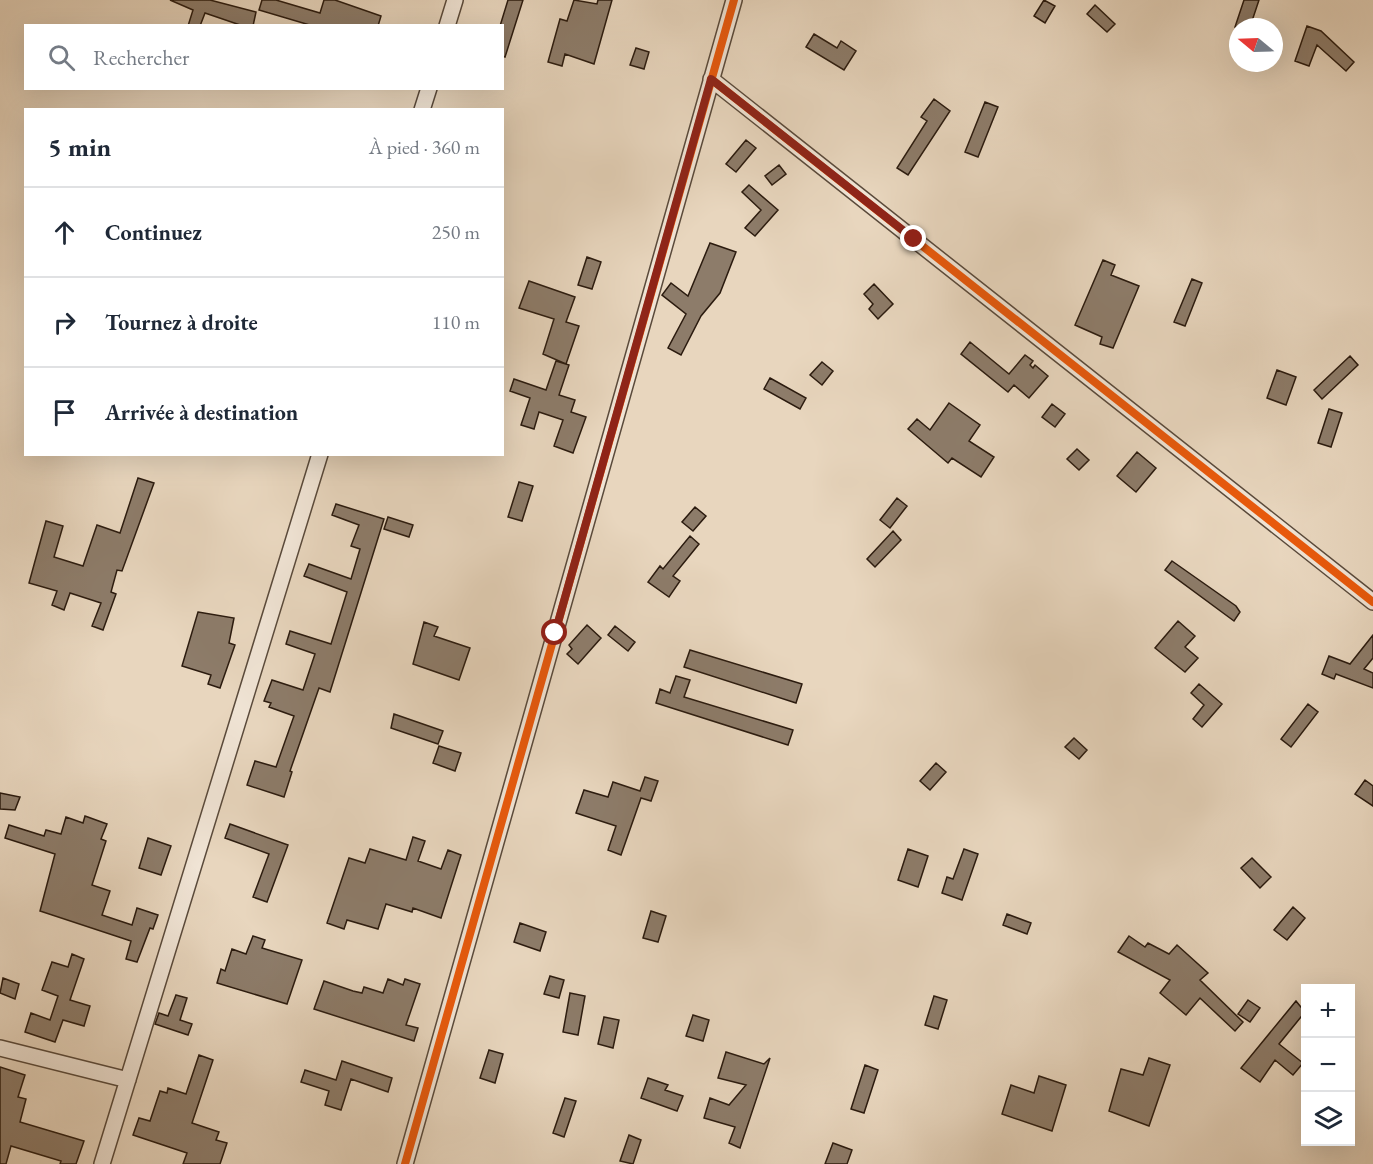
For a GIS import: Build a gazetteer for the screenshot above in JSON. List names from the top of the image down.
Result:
{
  "north": "left",
  "page": {
    "search": "Rechercher",
    "heading": ["5 min", "À pied · 360 m"],
    "list": [
      ["Continuez", "250 m"],
      ["Tournez à droite", "110 m"],
      "Arrivée à destination"
    ],
    "map_buttons": ["+", "−"]
  }
}
